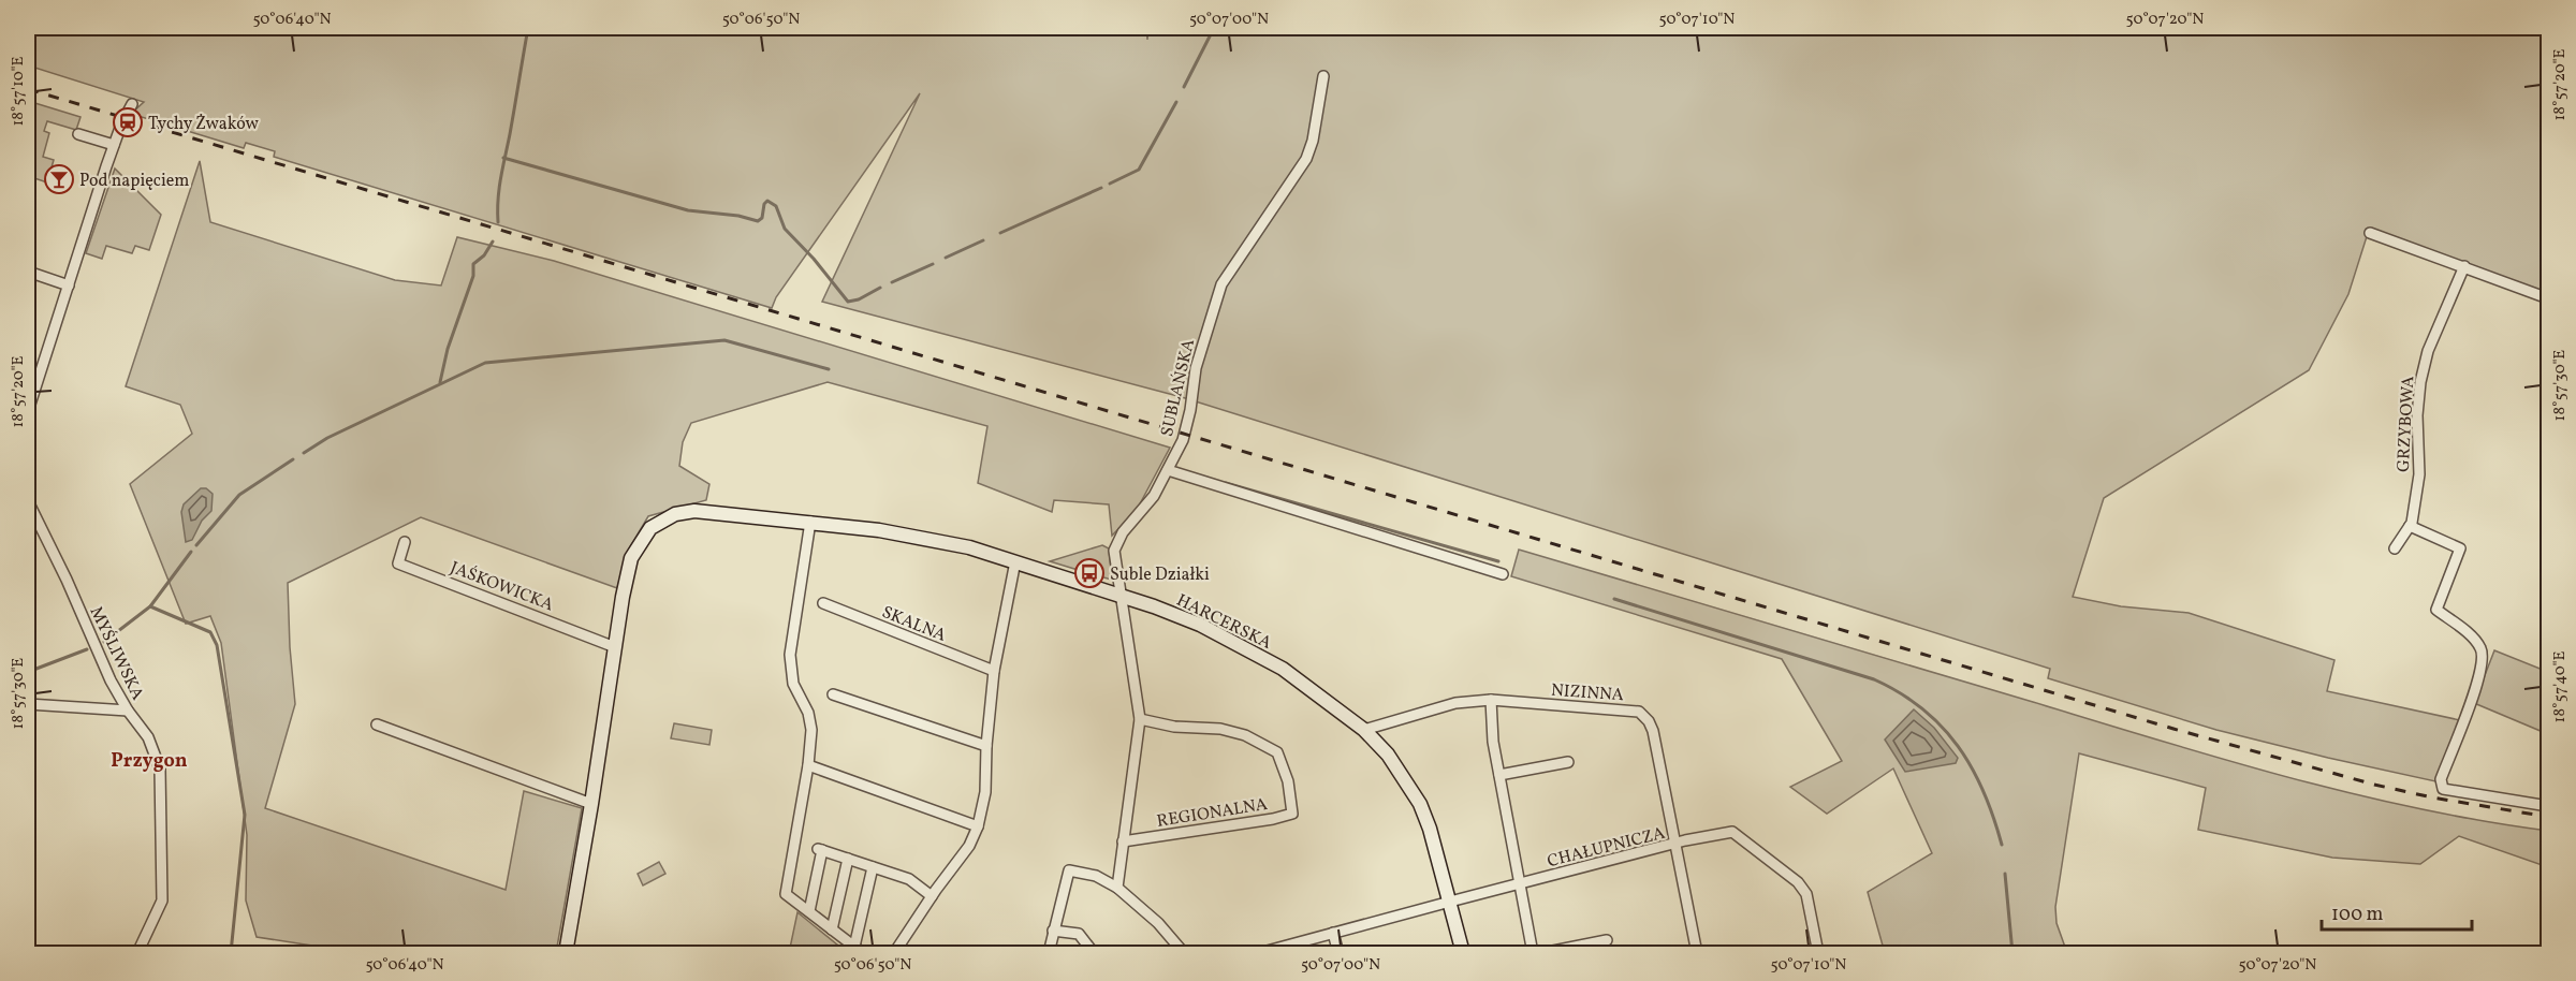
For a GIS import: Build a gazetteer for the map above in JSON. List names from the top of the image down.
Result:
{
  "streets": {
    "street": [
      "SUBLAŃSKA",
      "GRZYBOWA",
      "JAŚKOWICKA",
      "HARCERSKA",
      "SKALNA",
      "MYŚLIWSKA",
      "NIZINNA",
      "REGIONALNA",
      "CHAŁUPNICZA"
    ]
  },
  "crossings": [
    ["SUBLAŃSKA", "HARCERSKA"],
    ["SUBLAŃSKA", "REGIONALNA"],
    ["HARCERSKA", "NIZINNA"],
    ["HARCERSKA", "CHAŁUPNICZA"],
    ["NIZINNA", "CHAŁUPNICZA"]
  ],
  "districts": ["Przygon"],
  "places": {
    "station": ["Tychy Żwaków"],
    "bar": ["Pod napięciem"],
    "bus stop": ["Suble Działki"]
  },
  "scale_bar": "100 m",
  "coordinates": [
    "50°06'40\"N",
    "50°06'50\"N",
    "50°07'00\"N",
    "50°07'10\"N",
    "50°07'20\"N",
    "18°57'20\"E",
    "18°57'10\"E",
    "18°57'30\"E",
    "18°57'40\"E"
  ]
}
